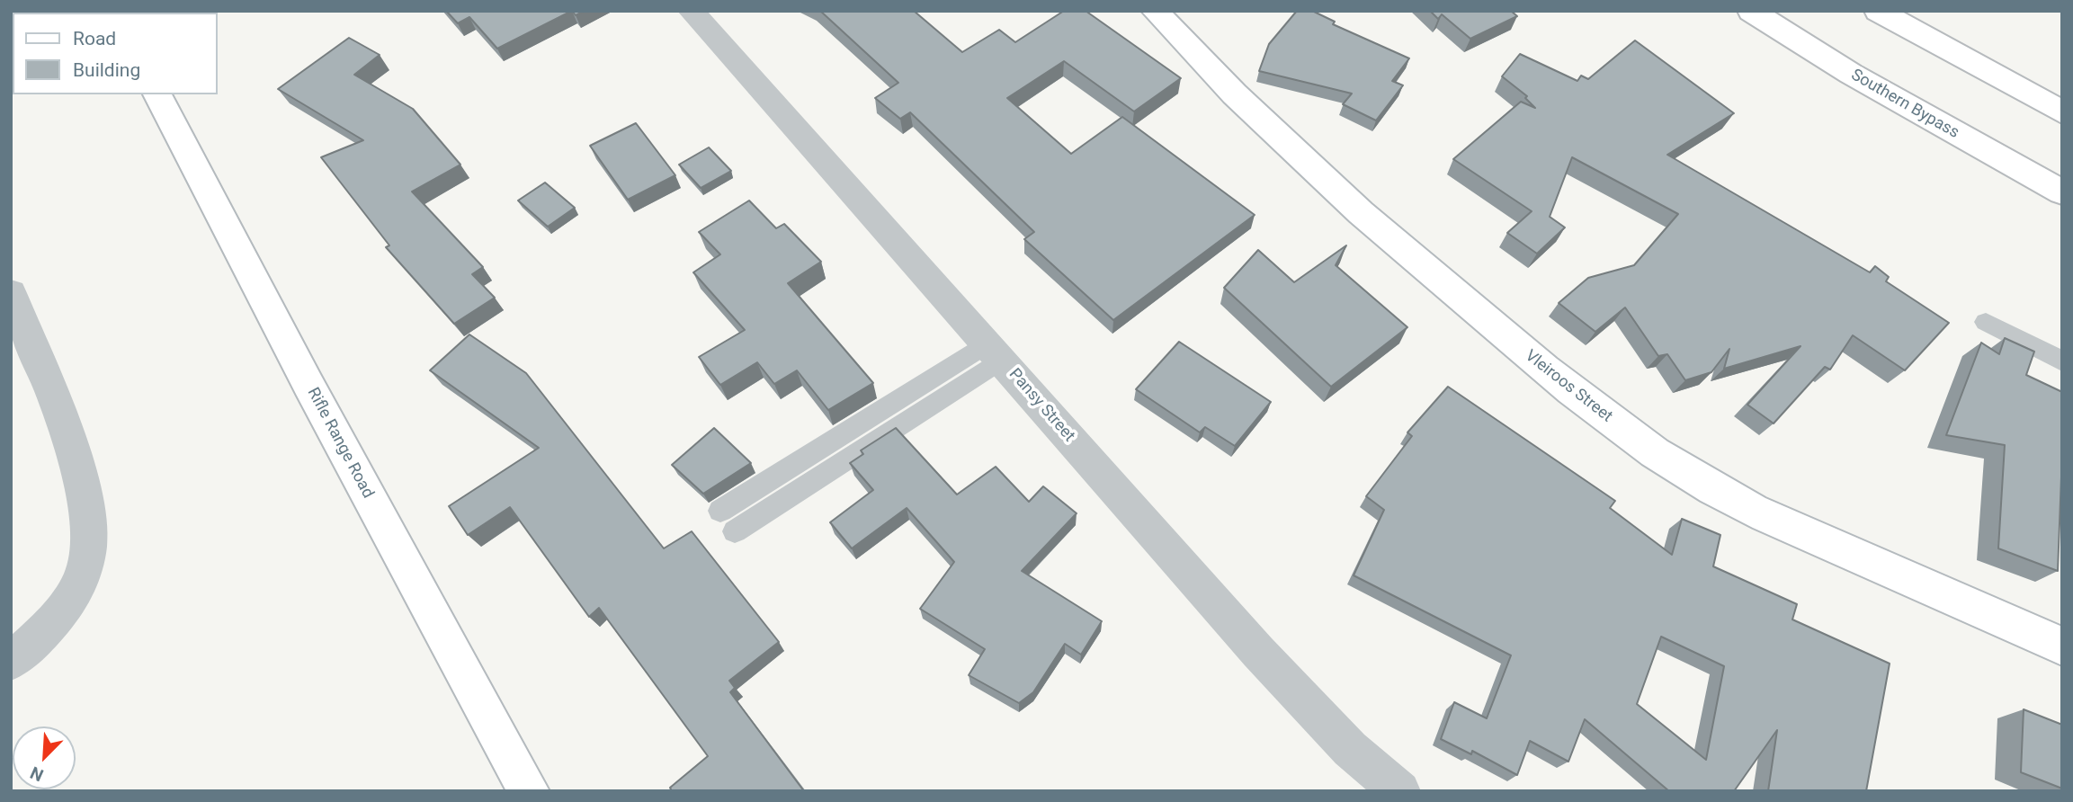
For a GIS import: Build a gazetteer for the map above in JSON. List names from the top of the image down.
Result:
{
  "streets": {
    "main road": ["Southern Bypass", "Vleiroos Street", "Rifle Range Road"],
    "street": ["Pansy Street"]
  },
  "legend": ["Road", "Building"],
  "north": "bottom left"
}
